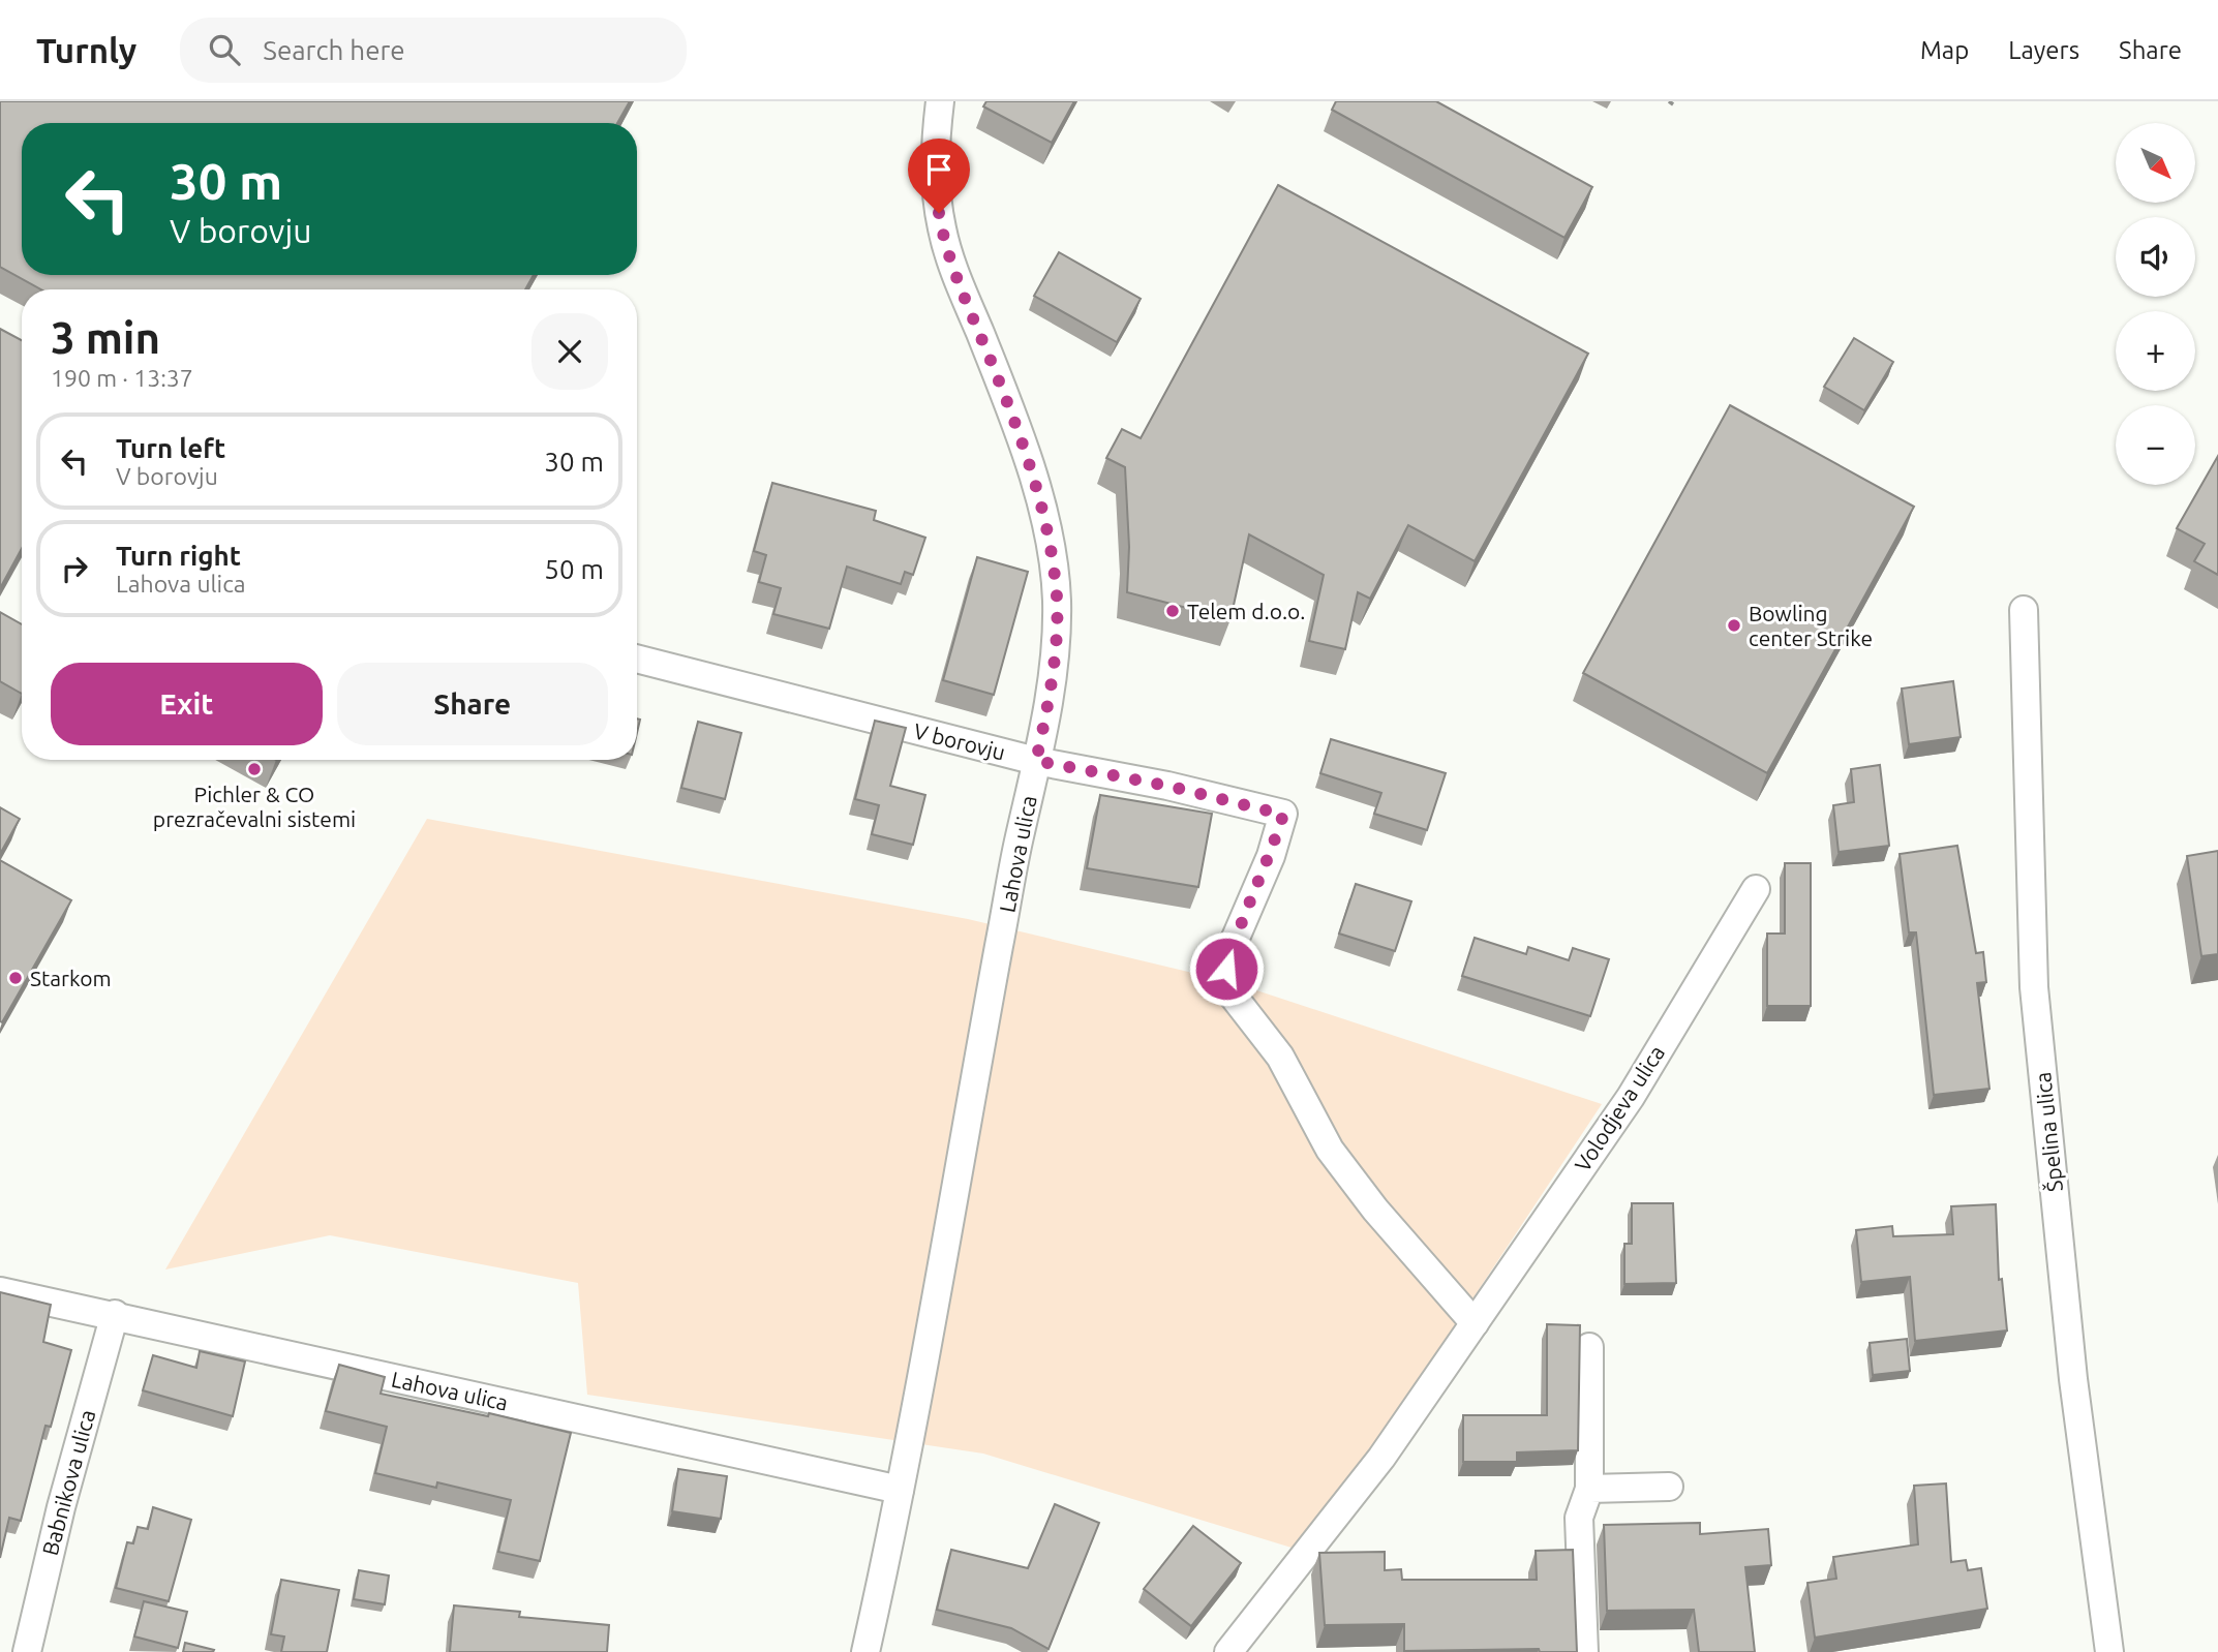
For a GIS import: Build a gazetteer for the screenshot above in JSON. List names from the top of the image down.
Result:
{
  "streets": {
    "street": [
      "V borovju",
      "Lahova ulica",
      "Volodjeva ulica",
      "Špelina ulica",
      "Babnikova ulica"
    ]
  },
  "crossings": [
    ["V borovju", "Lahova ulica"],
    ["V borovju", "Volodjeva ulica"],
    ["Lahova ulica", "Babnikova ulica"]
  ],
  "places": [
    "Telem d.o.o.",
    "Bowling center Strike",
    "Pichler & CO prezračevalni sistemi",
    "Starkom"
  ],
  "north": "bottom right",
  "page": {
    "header": "Turnly",
    "search": "Search here",
    "nav": ["Map", "Layers", "Share"],
    "map_buttons": ["+", "−"],
    "turn": ["30 m", "V borovju"],
    "heading": ["3 min", "190 m · 13:37"],
    "list": [
      {
        "name": "Turn left",
        "note": "V borovju",
        "value": "30 m"
      },
      {
        "name": "Turn right",
        "note": "Lahova ulica",
        "value": "50 m"
      }
    ],
    "buttons": ["Exit", "Share"]
  }
}
